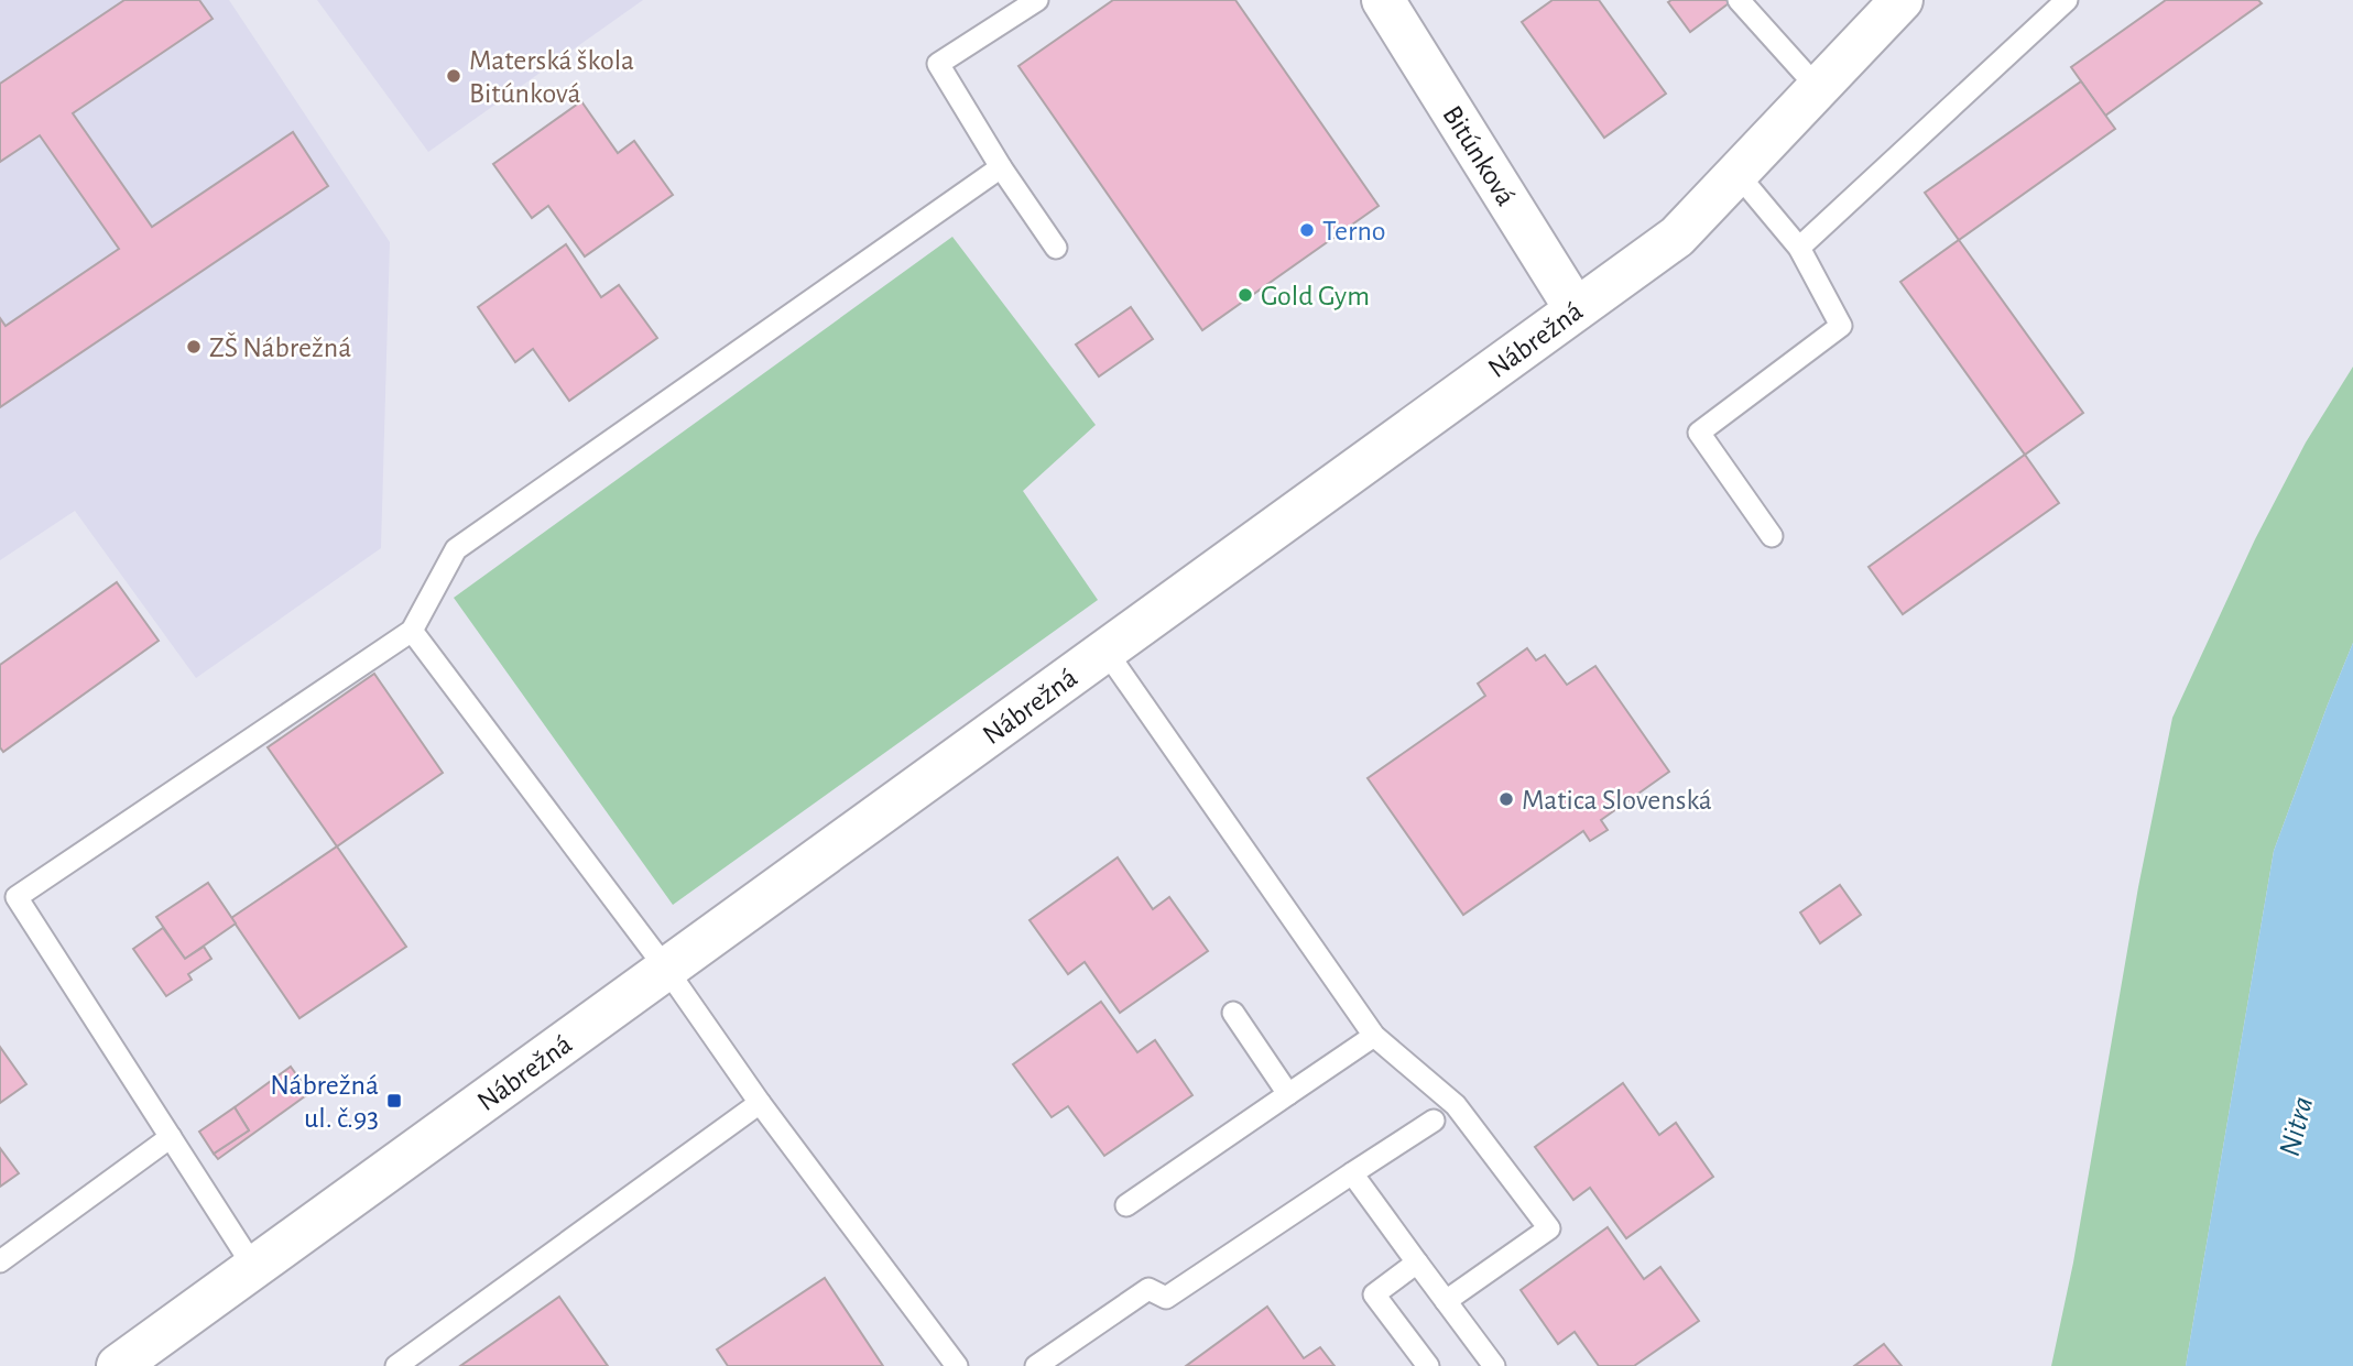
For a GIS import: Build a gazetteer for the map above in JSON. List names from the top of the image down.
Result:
{
  "streets": {
    "street": ["Bitúnková", "Nábrežná"]
  },
  "crossings": [
    ["Bitúnková", "Nábrežná"]
  ],
  "water": ["Nitra"],
  "places": {
    "other": [
      "Materská škola Bitúnková",
      "Terno",
      "Gold Gym",
      "ZŠ Nábrežná",
      "Matica Slovenská"
    ],
    "transit": ["Nábrežná ul. č.93"]
  }
}
